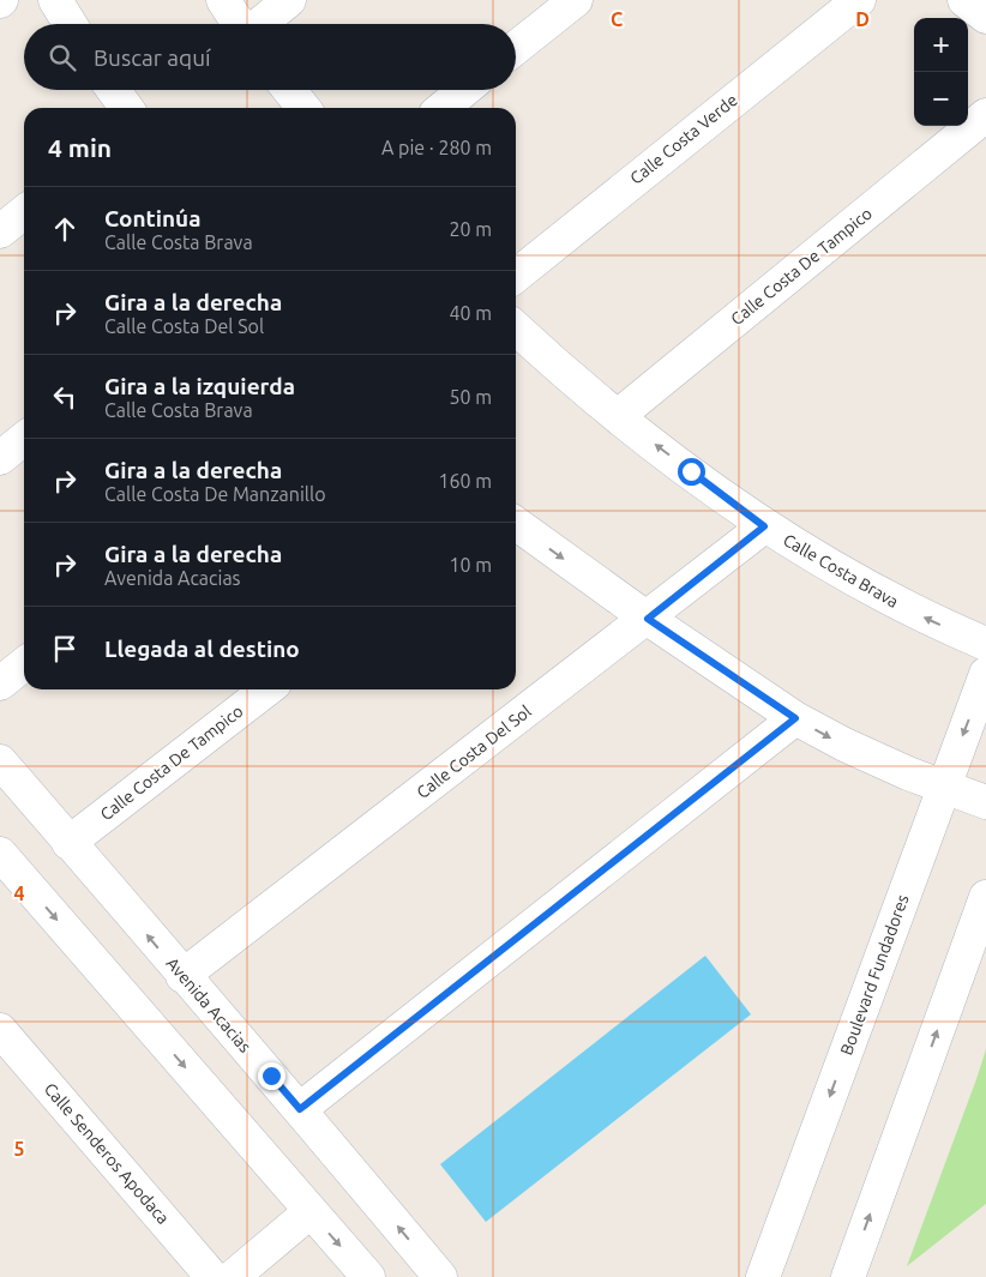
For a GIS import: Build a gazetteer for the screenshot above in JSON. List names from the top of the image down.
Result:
{
  "streets": {
    "street": [
      "Calle Costa Verde",
      "Calle Costa De Tampico",
      "Calle Costa Brava",
      "Calle Costa Del Sol",
      "Boulevard Fundadores",
      "Avenida Acacias",
      "Calle Senderos Apodaca"
    ]
  },
  "crossings": [
    ["Calle Costa De Tampico", "Calle Costa Brava"],
    ["Calle Costa De Tampico", "Avenida Acacias"],
    ["Calle Costa Brava", "Calle Costa Del Sol"],
    ["Calle Costa Del Sol", "Avenida Acacias"]
  ],
  "page": {
    "map_buttons": ["+", "−"],
    "search": "Buscar aquí",
    "heading": ["4 min", "A pie · 280 m"],
    "list": [
      ["Continúa", "Calle Costa Brava", "20 m"],
      ["Gira a la derecha", "Calle Costa Del Sol", "40 m"],
      ["Gira a la izquierda", "Calle Costa Brava", "50 m"],
      ["Gira a la derecha", "Calle Costa De Manzanillo", "160 m"],
      ["Gira a la derecha", "Avenida Acacias", "10 m"],
      "Llegada al destino"
    ]
  },
  "grid": {
    "columns": ["C", "D"],
    "rows": ["4", "5"]
  }
}
